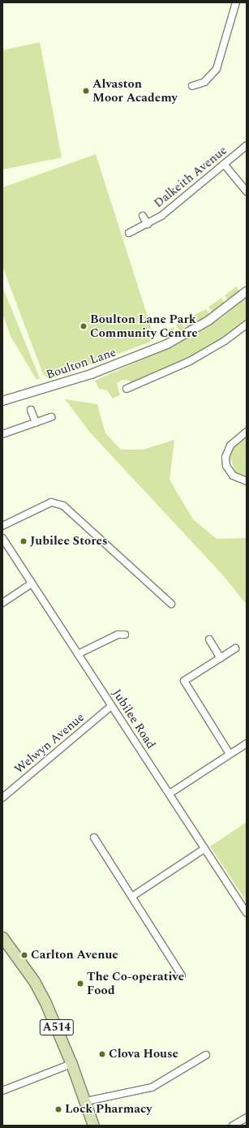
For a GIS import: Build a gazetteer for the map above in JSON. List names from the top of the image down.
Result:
{
  "streets": {
    "main road": ["A514"],
    "street": [
      "Dalkeith Avenue",
      "Boulton Lane",
      "Jubilee Road",
      "Welwyn Avenue"
    ]
  },
  "crossings": [
    ["Jubilee Road", "Welwyn Avenue"]
  ],
  "places": [
    "Alvaston Moor Academy",
    "Boulton Lane Park Community Centre",
    "Jubilee Stores",
    "Carlton Avenue",
    "The Co-operative Food",
    "Clova House",
    "Lock Pharmacy"
  ]
}
